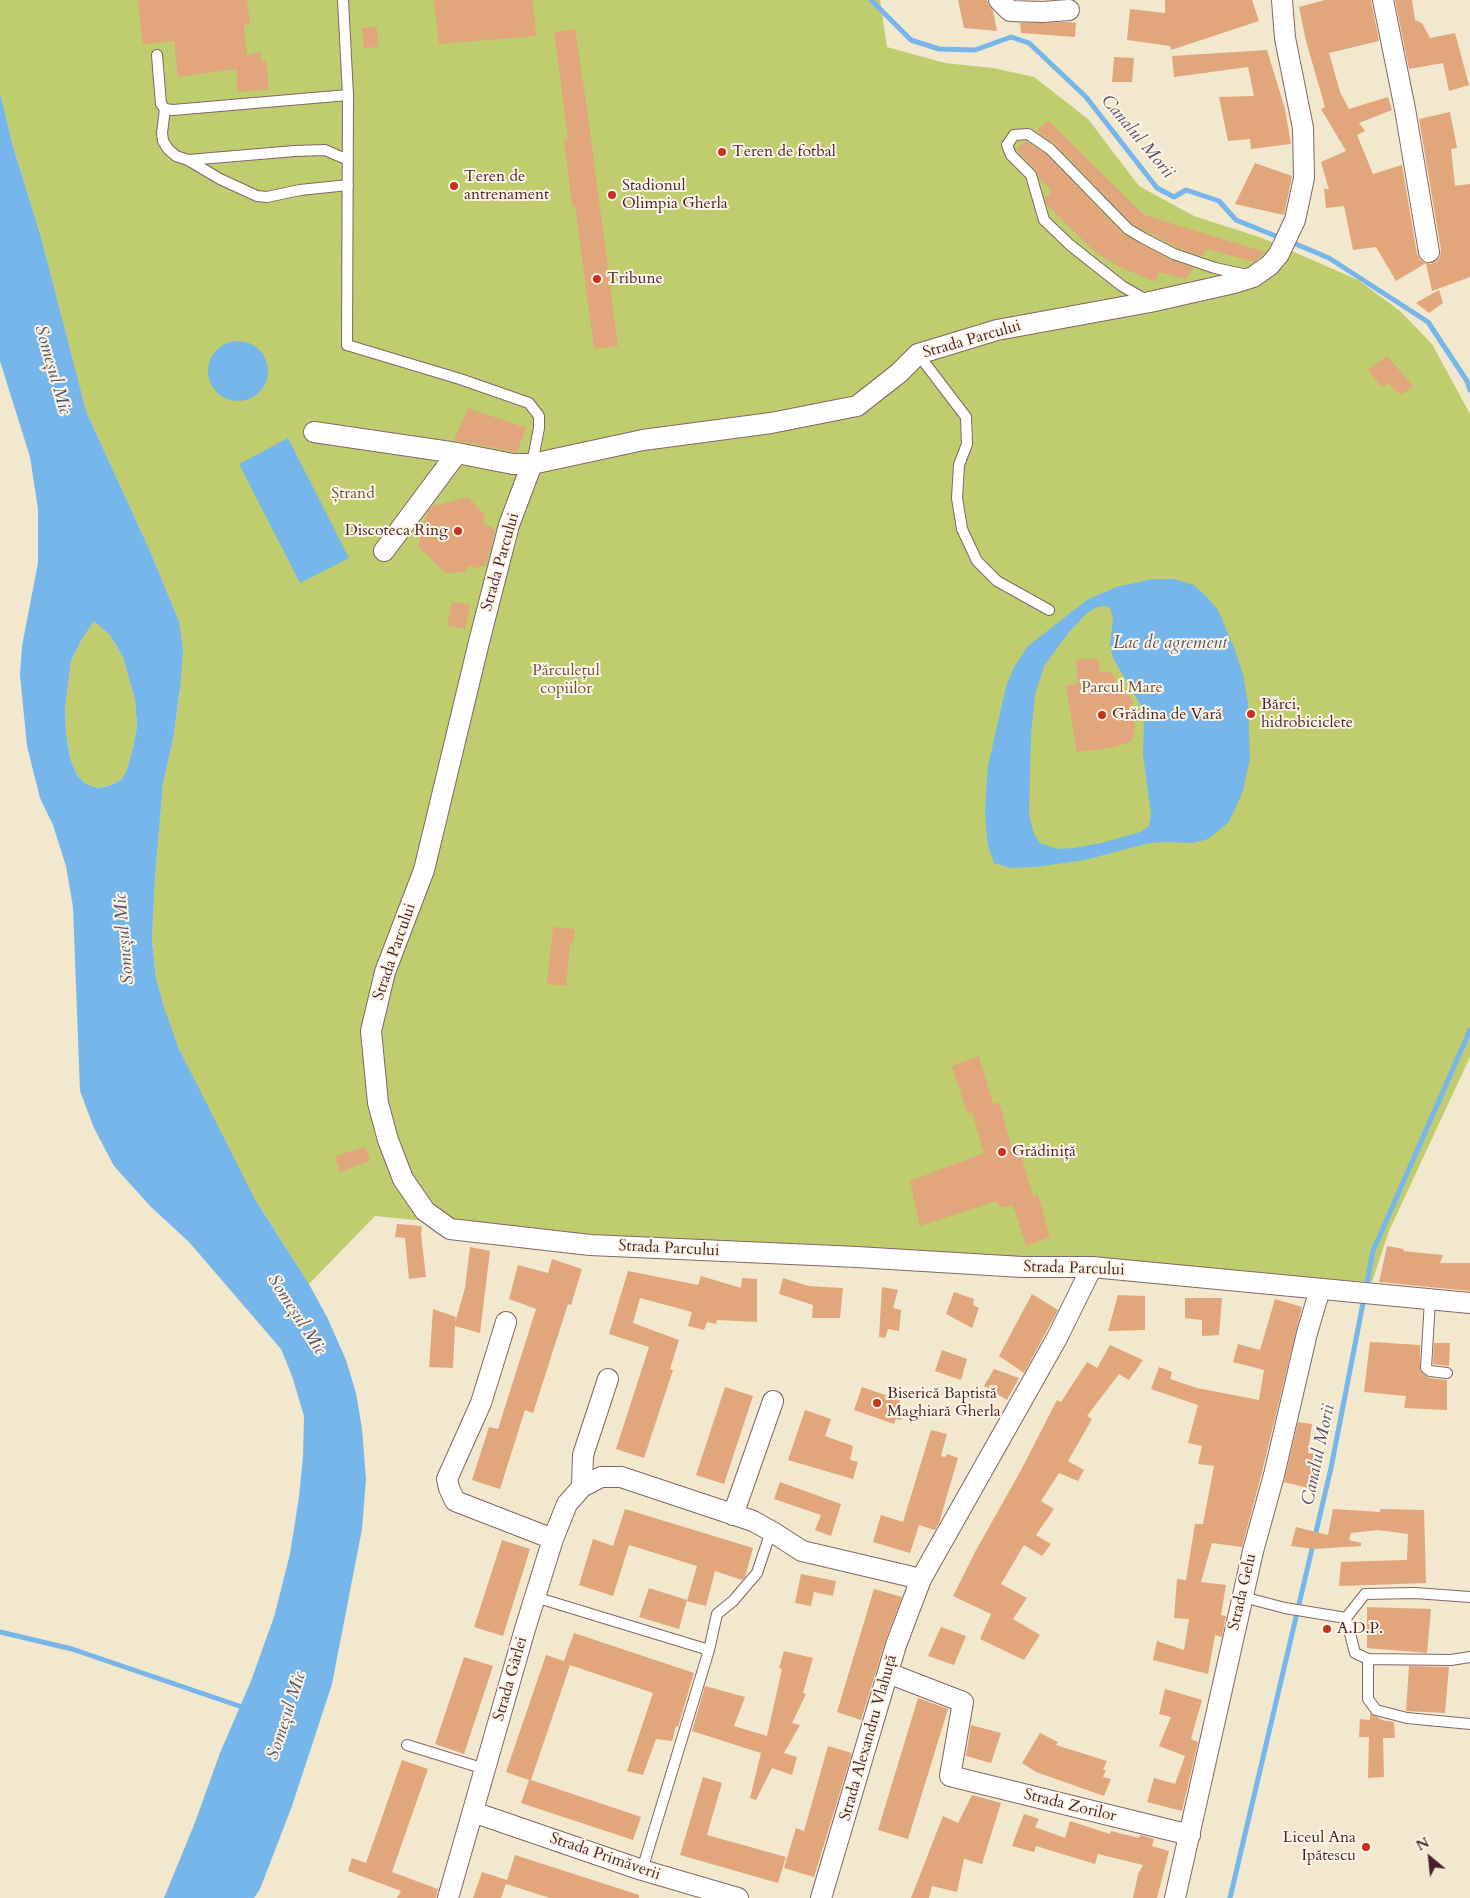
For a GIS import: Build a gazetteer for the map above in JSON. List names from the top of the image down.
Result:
{
  "streets": {
    "street": [
      "Strada Parcului",
      "Strada Gelu",
      "Strada Gârlei",
      "Strada Alexandru Vlahuță",
      "Strada Zorilor",
      "Strada Primăverii"
    ]
  },
  "crossings": [
    ["Strada Parcului", "Strada Gelu"],
    ["Strada Parcului", "Strada Alexandru Vlahuță"],
    ["Strada Gelu", "Strada Zorilor"],
    ["Strada Gârlei", "Strada Primăverii"],
    ["Strada Alexandru Vlahuță", "Strada Zorilor"]
  ],
  "water": ["Canalul Morii", "Someșul Mic", "Lac de agrement"],
  "parks": ["Ștrand", "Părculețul copiilor", "Parcul Mare"],
  "places": [
    "Teren de fotbal",
    "Teren de antrenament",
    "Stadionul Olimpia Gherla",
    "Tribune",
    "Discoteca Ring",
    "Bărci, hidrobiciclete",
    "Grădina de Vară",
    "Grădiniță",
    "Biserică Baptistă Maghiară Gherla",
    "A.D.P.",
    "Liceul Ana Ipătescu"
  ],
  "north": "top left"
}
